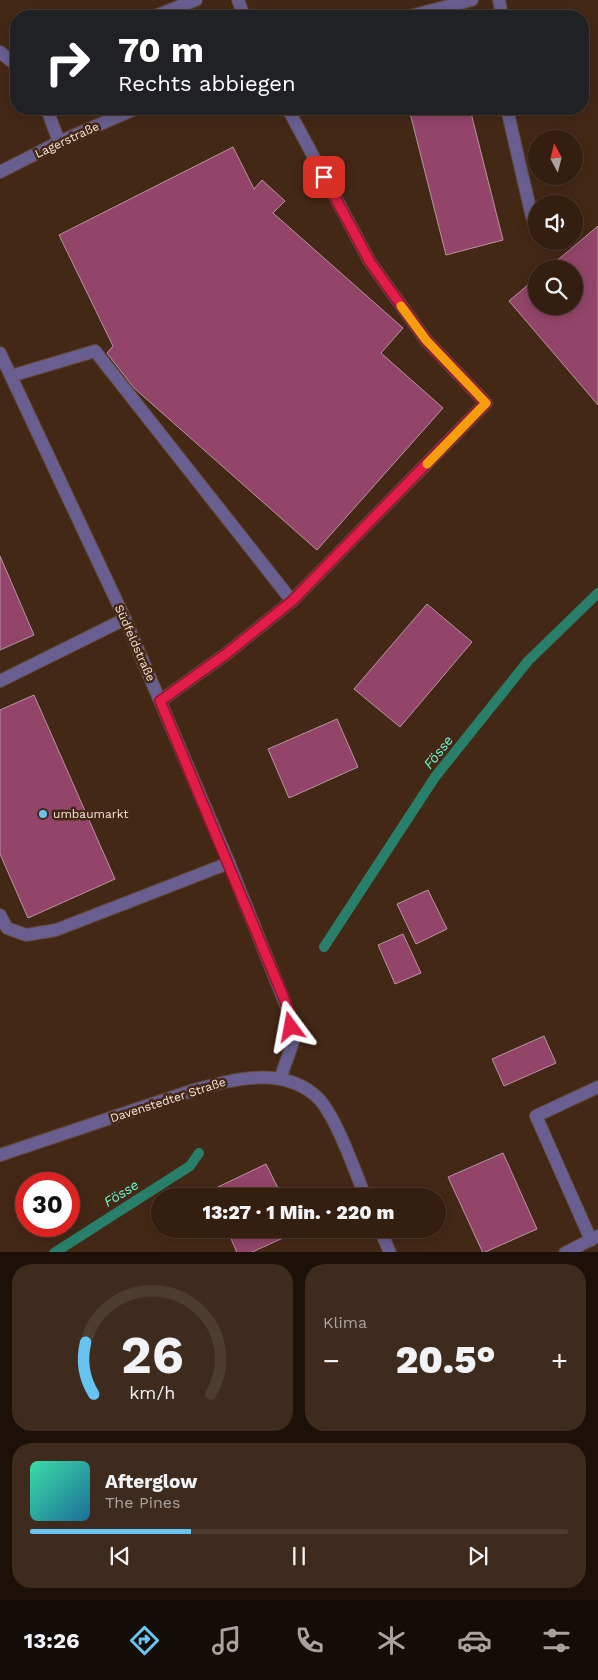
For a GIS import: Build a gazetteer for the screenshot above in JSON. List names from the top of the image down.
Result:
{
  "streets": {
    "street": ["Lagerstraße", "Südfeldstraße", "Davenstedter Straße"]
  },
  "crossings": [
    ["Südfeldstraße", "Davenstedter Straße"]
  ],
  "water": ["Fösse"],
  "places": ["umbaumarkt"],
  "north": "top",
  "page": {
    "turn": ["70 m", "Rechts abbiegen"],
    "limit": "30",
    "trip": "13:27 · 1 Min. · 220 m",
    "tile": "Klima",
    "heat": ["−", "20.5°", "+"],
    "song": ["Afterglow", "The Pines"],
    "tabs": "13:26",
    "gauge": ["26", "km/h"]
  }
}
